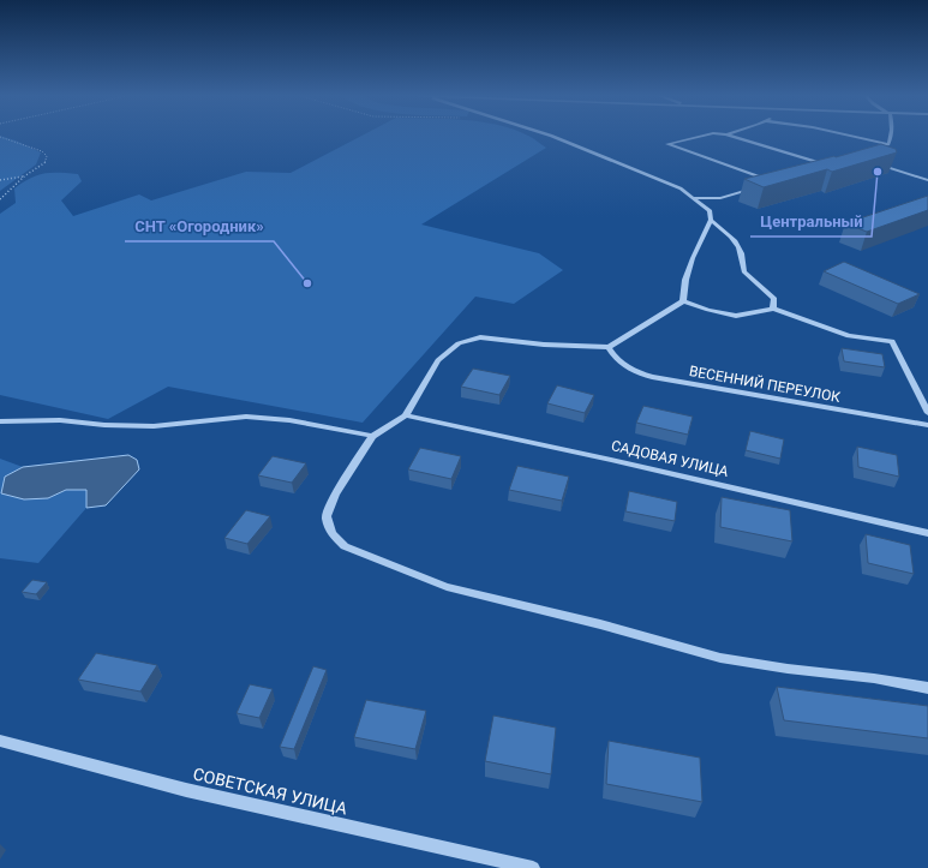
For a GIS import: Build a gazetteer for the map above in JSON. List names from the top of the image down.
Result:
{
  "streets": {
    "street": ["ВЕСЕННИЙ ПЕРЕУЛОК", "САДОВАЯ УЛИЦА", "СОВЕТСКАЯ УЛИЦА"]
  },
  "places": ["Центральный", "СНТ «Огородник»"]
}
